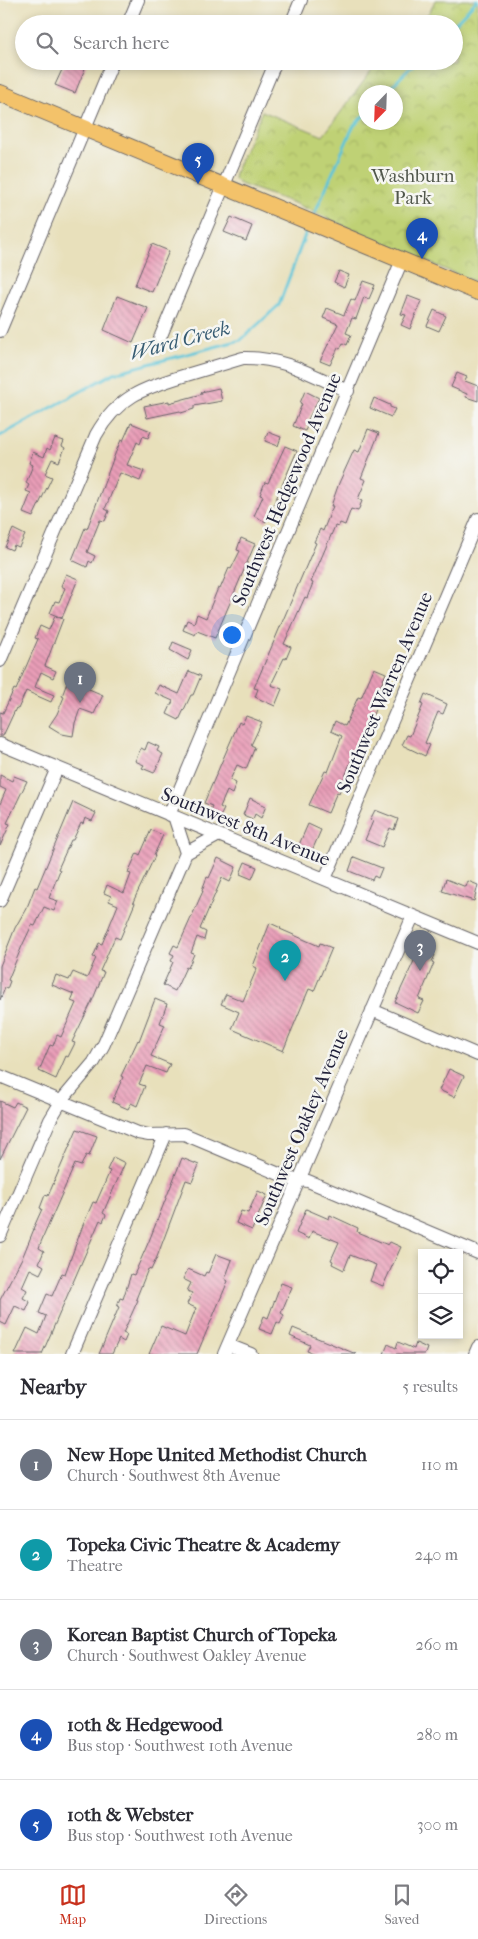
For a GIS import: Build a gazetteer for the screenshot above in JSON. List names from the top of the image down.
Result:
{
  "streets": {
    "street": [
      "Southwest Hedgewood Avenue",
      "Southwest Warren Avenue",
      "Southwest 8th Avenue",
      "Southwest Oakley Avenue"
    ]
  },
  "crossings": [
    ["Southwest Hedgewood Avenue", "Southwest 8th Avenue"],
    ["Southwest Warren Avenue", "Southwest 8th Avenue"],
    ["Southwest 8th Avenue", "Southwest Oakley Avenue"]
  ],
  "water": ["Ward Creek"],
  "parks": ["Washburn Park"],
  "north": "bottom left",
  "page": {
    "search": "Search here",
    "pins": [
      "5",
      "4",
      "1",
      "3",
      "2"
    ],
    "heading": ["Nearby", "5 results"],
    "list": [
      {
        "mark": "1",
        "name": "New Hope United Methodist Church",
        "note": "Church · Southwest 8th Avenue",
        "value": "110 m"
      },
      {
        "mark": "2",
        "name": "Topeka Civic Theatre & Academy",
        "note": "Theatre",
        "value": "240 m"
      },
      {
        "mark": "3",
        "name": "Korean Baptist Church of Topeka",
        "note": "Church · Southwest Oakley Avenue",
        "value": "260 m"
      },
      {
        "mark": "4",
        "name": "10th & Hedgewood",
        "note": "Bus stop · Southwest 10th Avenue",
        "value": "280 m"
      },
      {
        "mark": "5",
        "name": "10th & Webster",
        "note": "Bus stop · Southwest 10th Avenue",
        "value": "300 m"
      }
    ],
    "nav": ["Map", "Directions", "Saved"]
  }
}
